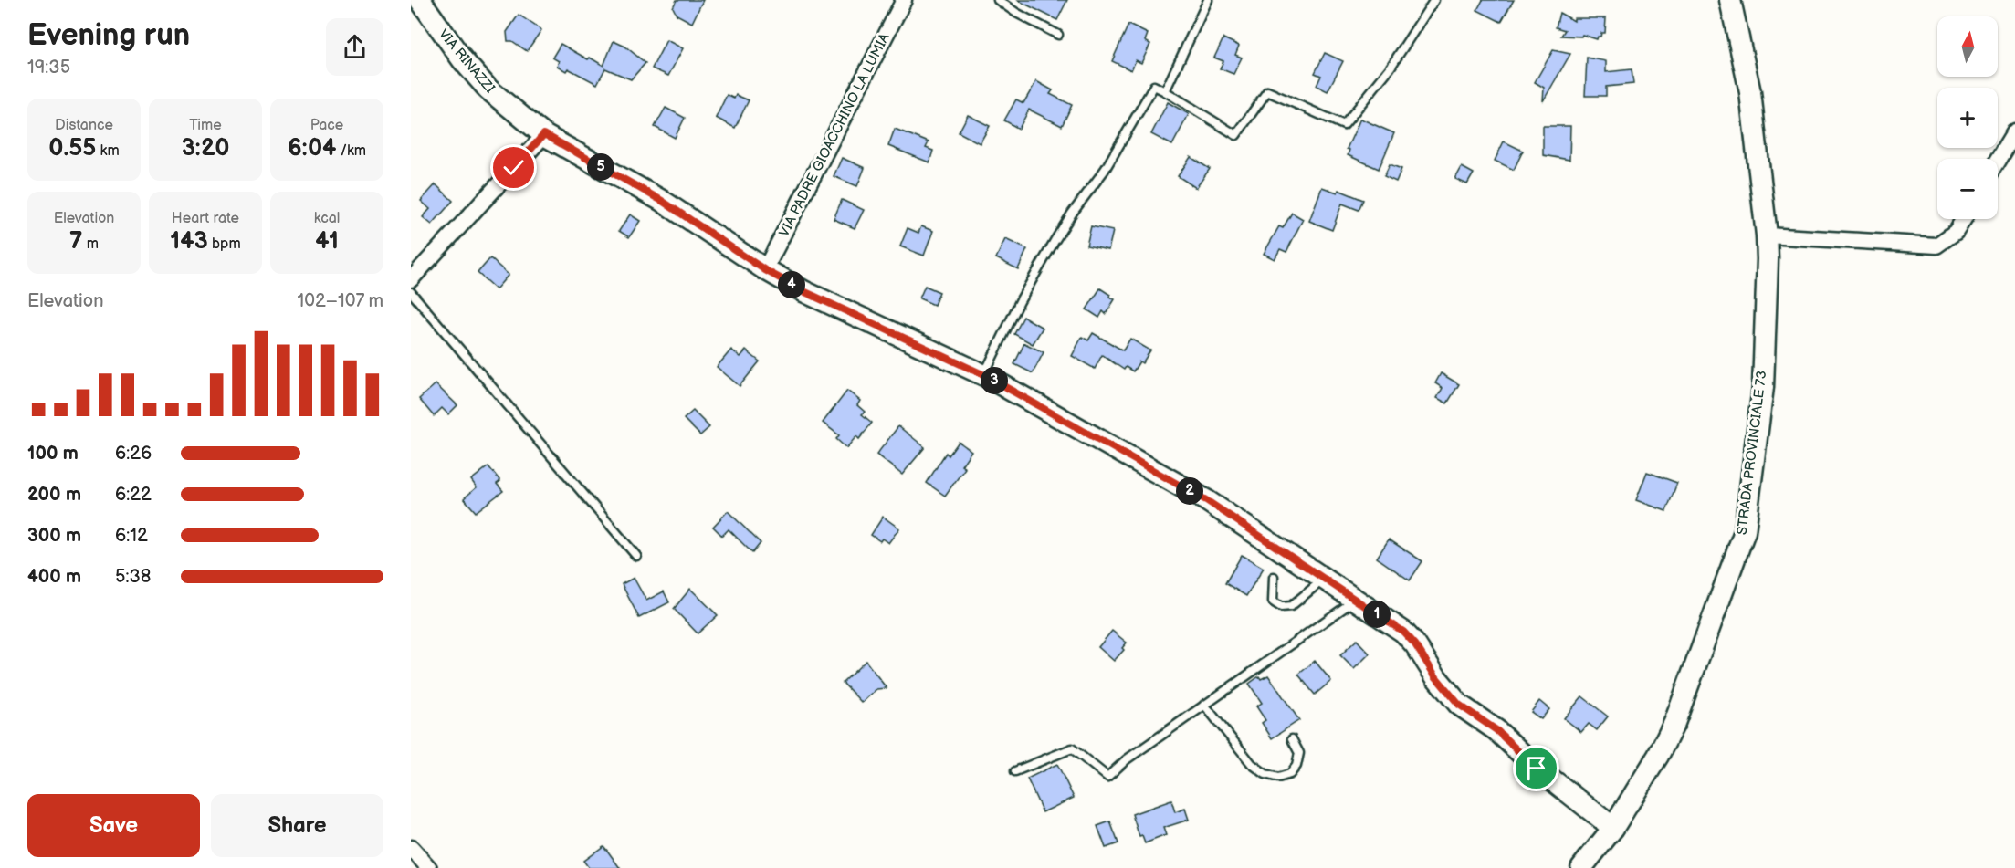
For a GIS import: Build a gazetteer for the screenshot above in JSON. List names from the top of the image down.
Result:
{
  "streets": {
    "street": ["VIA RINAZZI", "VIA PADRE GIOACCHINO LA LUMIA", "STRADA PROVINCIALE 73"]
  },
  "crossings": [
    ["VIA RINAZZI", "VIA PADRE GIOACCHINO LA LUMIA"],
    ["VIA RINAZZI", "STRADA PROVINCIALE 73"]
  ],
  "north": "top",
  "page": {
    "heading": ["Evening run", "19:35"],
    "map_buttons": ["+", "−"],
    "stats": [
      ["Distance", "0.55 km"],
      ["Time", "3:20"],
      ["Pace", "6:04 /km"],
      ["Elevation", "7 m"],
      ["Heart rate", "143 bpm"],
      ["kcal", "41"]
    ],
    "pins": [
      "5",
      "4",
      "3",
      "2",
      "1"
    ],
    "chart": ["Elevation", "102–107 m"],
    "list": [
      {
        "name": "100 m",
        "note": "6:26"
      },
      {
        "name": "200 m",
        "note": "6:22"
      },
      {
        "name": "300 m",
        "note": "6:12"
      },
      {
        "name": "400 m",
        "note": "5:38"
      }
    ],
    "buttons": ["Save", "Share"]
  }
}
